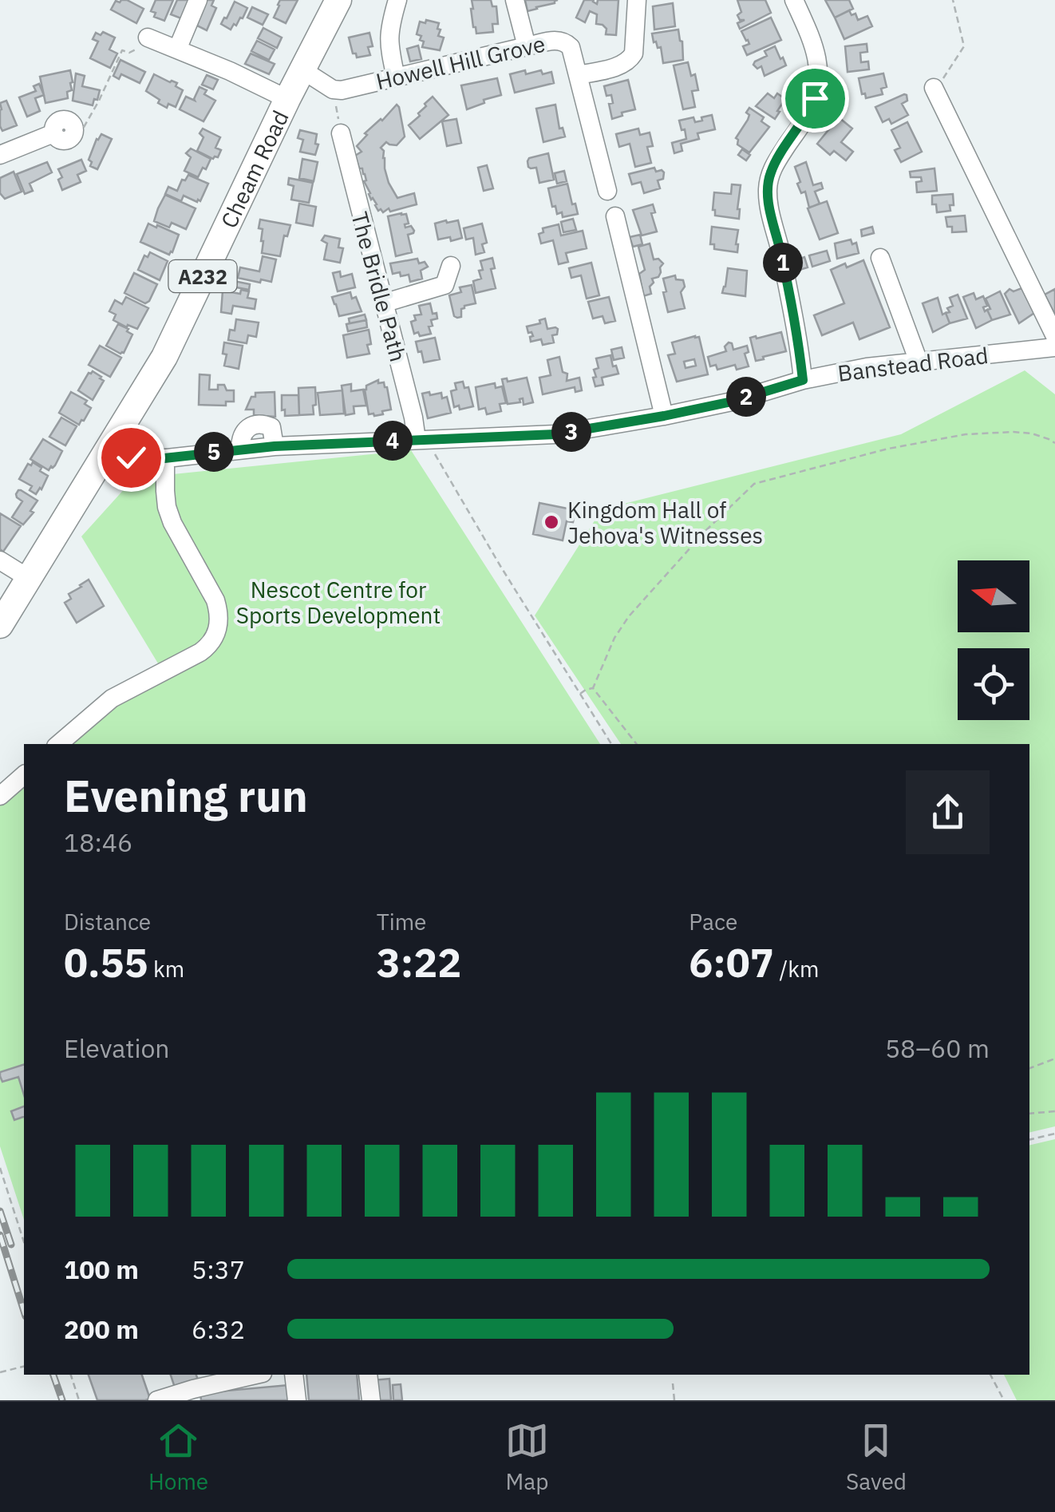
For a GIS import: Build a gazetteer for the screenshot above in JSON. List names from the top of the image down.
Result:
{
  "streets": {
    "highway": ["Cheam Road", "A232"],
    "street": ["Howell Hill Grove", "The Bridle Path", "Banstead Road"]
  },
  "crossings": [
    ["Cheam Road", "Banstead Road"],
    ["The Bridle Path", "Banstead Road"]
  ],
  "parks": ["Nescot Centre for Sports Development"],
  "places": ["Kingdom Hall of Jehova's Witnesses"],
  "north": "left",
  "page": {
    "pins": [
      "1",
      "2",
      "3",
      "4",
      "5"
    ],
    "heading": ["Evening run", "18:46"],
    "stats": [
      ["Distance", "0.55 km"],
      ["Time", "3:22"],
      ["Pace", "6:07 /km"]
    ],
    "chart": ["Elevation", "58–60 m"],
    "list": [
      {
        "name": "100 m",
        "note": "5:37"
      },
      {
        "name": "200 m",
        "note": "6:32"
      }
    ],
    "tabs": ["Home", "Map", "Saved"]
  }
}
